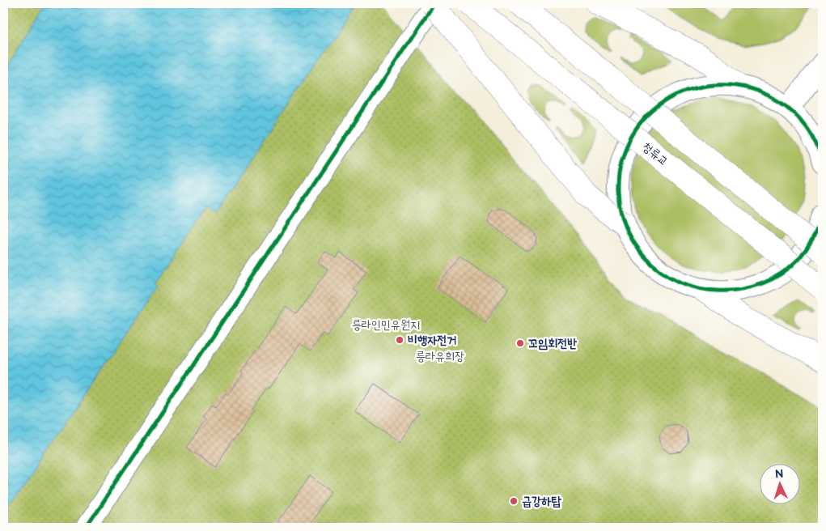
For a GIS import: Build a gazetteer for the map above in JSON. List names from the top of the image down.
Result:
{
  "streets": {
    "main road": ["청류교"]
  },
  "parks": ["릉라인민유원지", "릉라유희장"],
  "places": ["비행자전거", "꼬임회전반", "급강하탑"],
  "north": "top"
}
